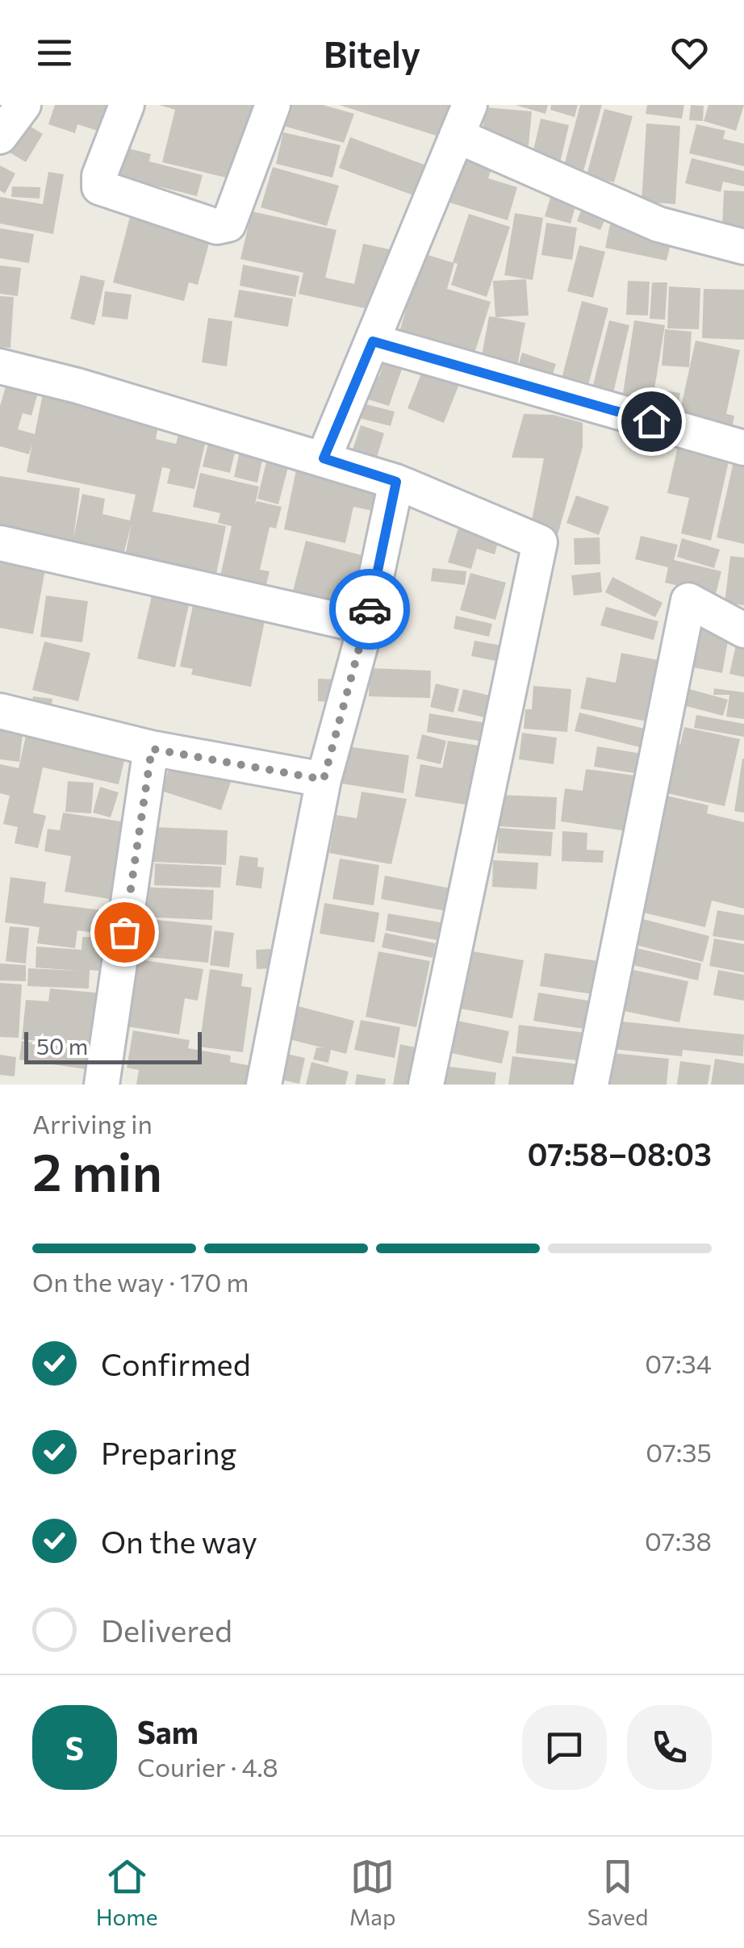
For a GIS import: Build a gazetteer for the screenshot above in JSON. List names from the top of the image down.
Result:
{
  "scale_bar": "50 m",
  "page": {
    "header": "Bitely",
    "scale": "50 m",
    "heading": ["2 min", "Arriving in", "07:58–08:03"],
    "panel": ["Sam", "Courier · 4.8"],
    "bar": "On the way · 170 m",
    "list": [
      ["Confirmed", "07:34"],
      ["Preparing", "07:35"],
      ["On the way", "07:38"],
      "Delivered"
    ],
    "round": "S",
    "tabs": ["Home", "Map", "Saved"]
  }
}
